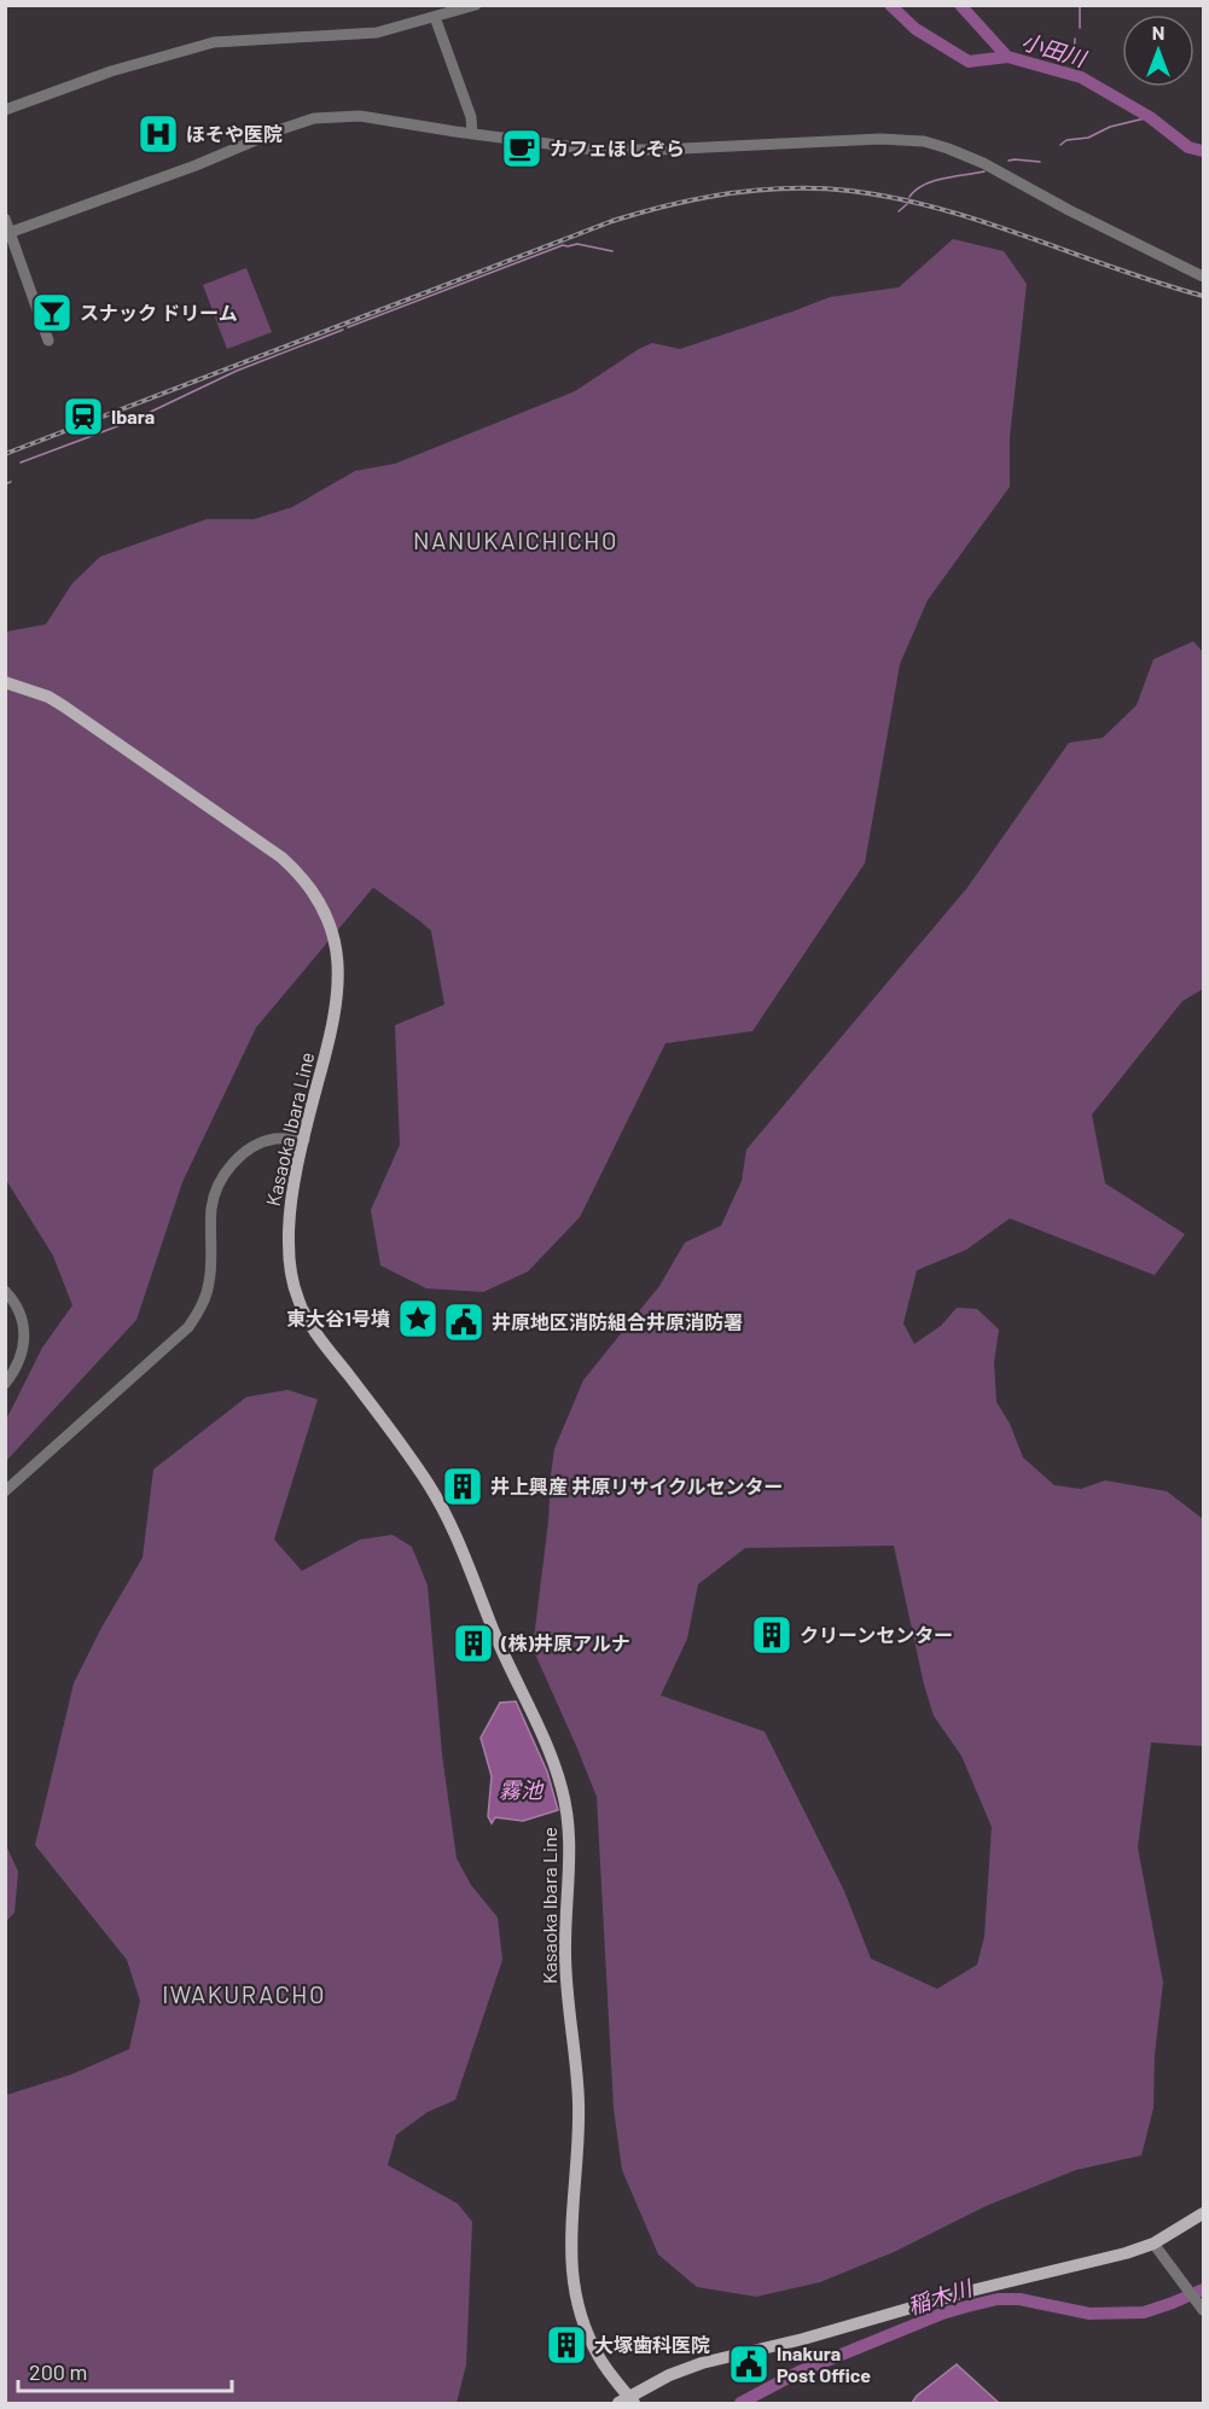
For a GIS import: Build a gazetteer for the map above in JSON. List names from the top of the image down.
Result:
{
  "streets": {
    "main road": ["Kasaoka Ibara Line"]
  },
  "districts": ["NANUKAICHICHO", "IWAKURACHO"],
  "water": ["小田川", "霧池", "稲木川"],
  "places": {
    "hospital": ["ほそや医院"],
    "cafe": ["カフェほしぞら"],
    "bar": ["スナック ドリーム"],
    "station": ["Ibara"],
    "place": ["東大谷1号墳"],
    "public building": ["井原地区消防組合井原消防署", "Inakura Post Office"],
    "building": [
      "井上興産 井原リサイクルセンター",
      "クリーンセンター",
      "(株)井原アルナ",
      "大塚歯科医院"
    ]
  },
  "scale_bar": "200 m",
  "north": "top"
}
